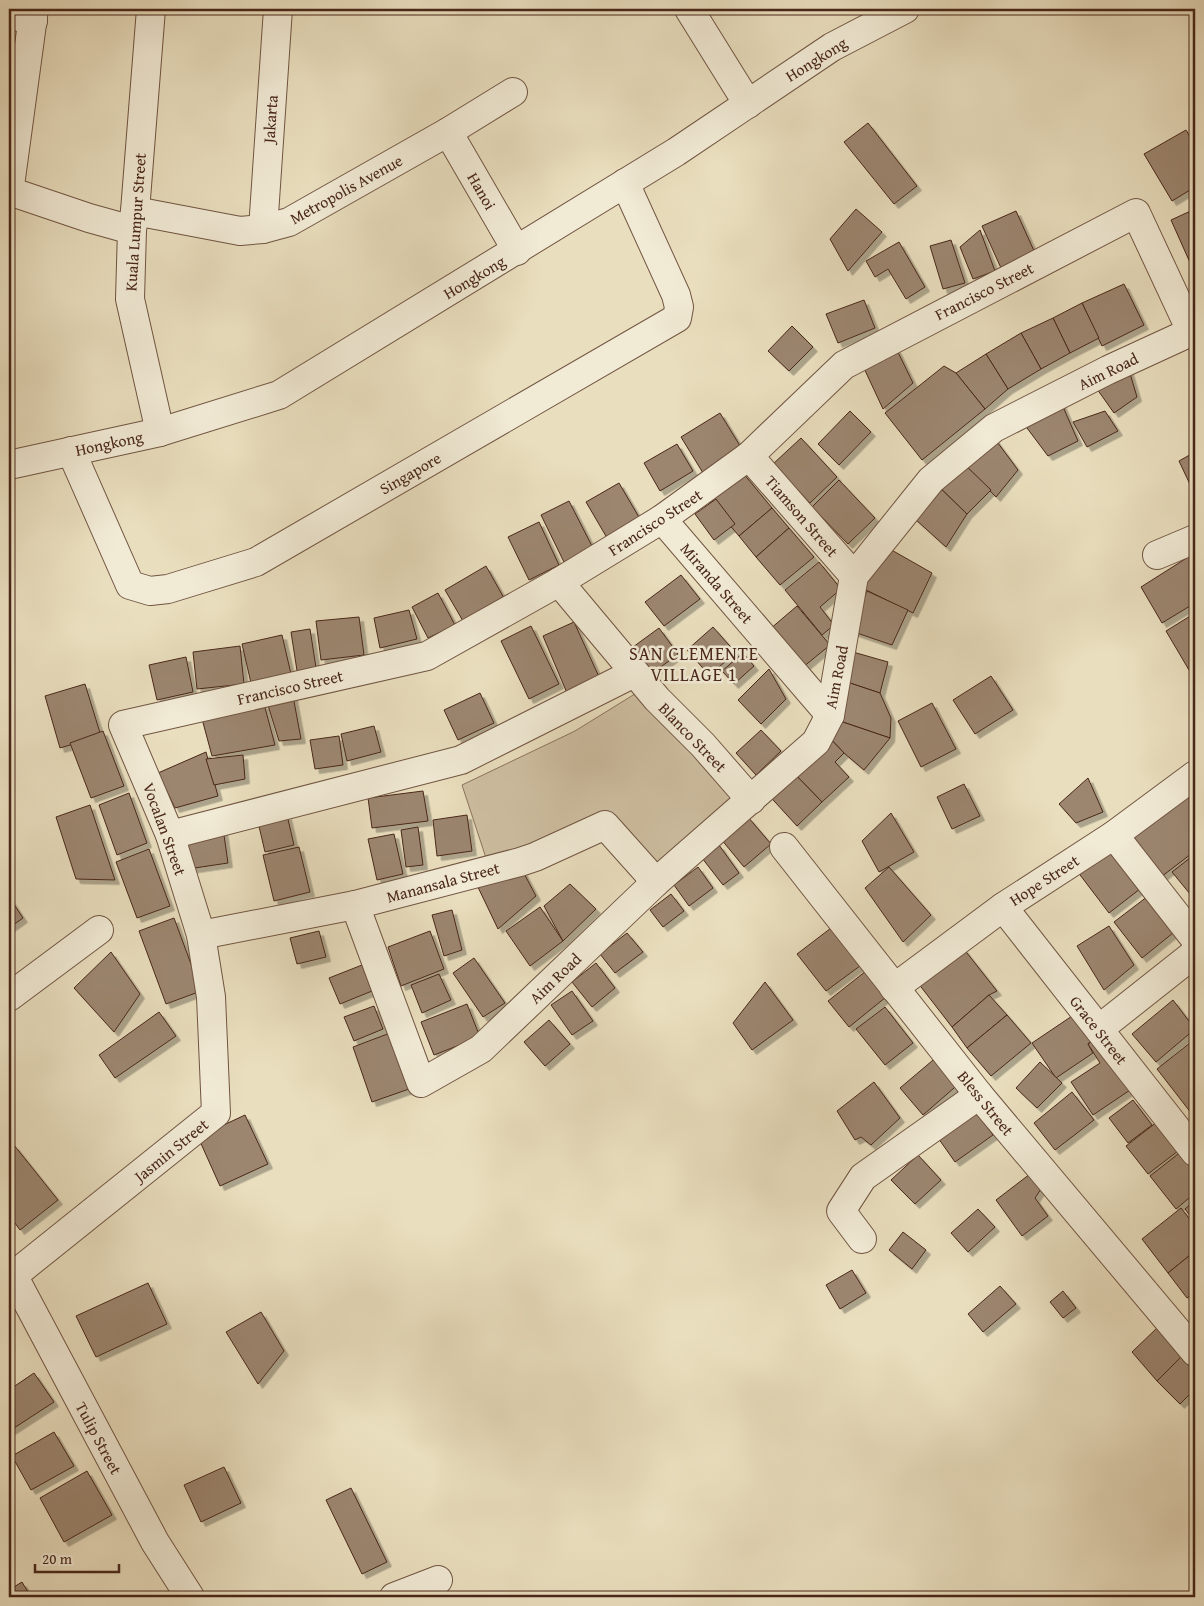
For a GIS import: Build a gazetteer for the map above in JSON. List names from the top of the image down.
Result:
{
  "streets": {
    "street": [
      "Hongkong",
      "Jakarta",
      "Metropolis Avenue",
      "Hanoi",
      "Kuala Lumpur Street",
      "Francisco Street",
      "Aim Road",
      "Singapore",
      "Tiamson Street",
      "Miranda Street",
      "Blanco Street",
      "Vocalan Street",
      "Hope Street",
      "Manansala Street",
      "Grace Street",
      "Bless Street",
      "Jasmin Street",
      "Tulip Street"
    ]
  },
  "crossings": [
    ["Hongkong", "Hanoi"],
    ["Hongkong", "Kuala Lumpur Street"],
    ["Hongkong", "Singapore"],
    ["Jakarta", "Metropolis Avenue"],
    ["Metropolis Avenue", "Hanoi"],
    ["Metropolis Avenue", "Kuala Lumpur Street"],
    ["Francisco Street", "Aim Road"],
    ["Francisco Street", "Tiamson Street"],
    ["Francisco Street", "Miranda Street"],
    ["Francisco Street", "Blanco Street"],
    ["Francisco Street", "Vocalan Street"],
    ["Aim Road", "Tiamson Street"],
    ["Aim Road", "Miranda Street"],
    ["Aim Road", "Blanco Street"],
    ["Aim Road", "Manansala Street"],
    ["Vocalan Street", "Manansala Street"],
    ["Vocalan Street", "Jasmin Street"],
    ["Hope Street", "Grace Street"],
    ["Hope Street", "Bless Street"],
    ["Manansala Street", "Jasmin Street"],
    ["Jasmin Street", "Tulip Street"]
  ],
  "districts": ["SAN CLEMENTE VILLAGE 1"],
  "scale_bar": "20 m"
}
